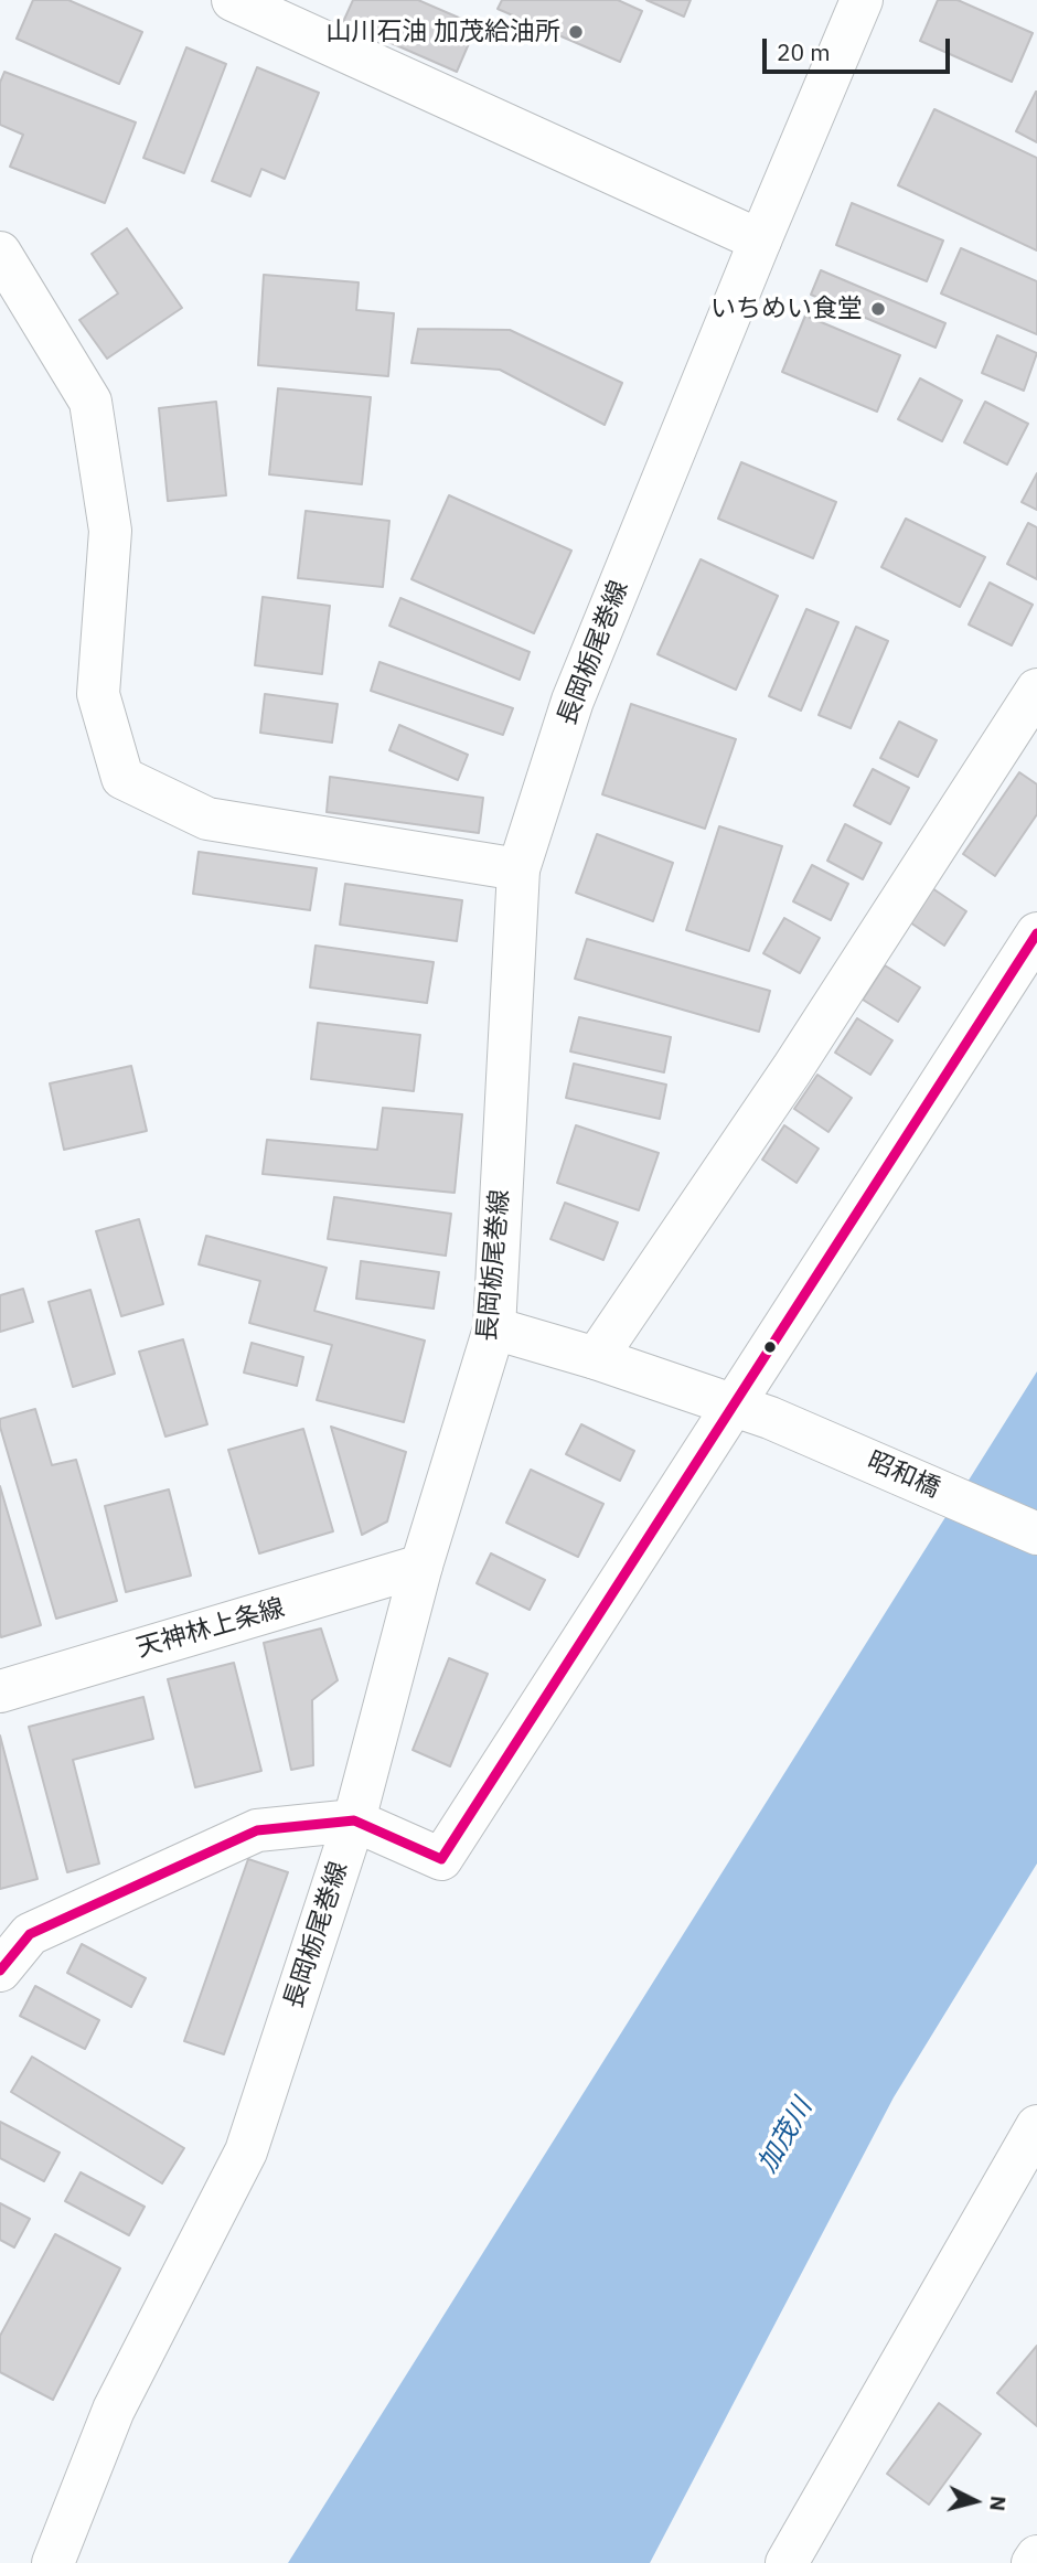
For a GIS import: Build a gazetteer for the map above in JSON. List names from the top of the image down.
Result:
{
  "streets": {
    "street": ["長岡栃尾巻線", "昭和橋", "天神林上条線"]
  },
  "crossings": [
    ["長岡栃尾巻線", "昭和橋"],
    ["長岡栃尾巻線", "天神林上条線"]
  ],
  "water": ["加茂川"],
  "places": ["山川石油 加茂給油所", "いちめい食堂"],
  "scale_bar": "20 m",
  "north": "right"
}
